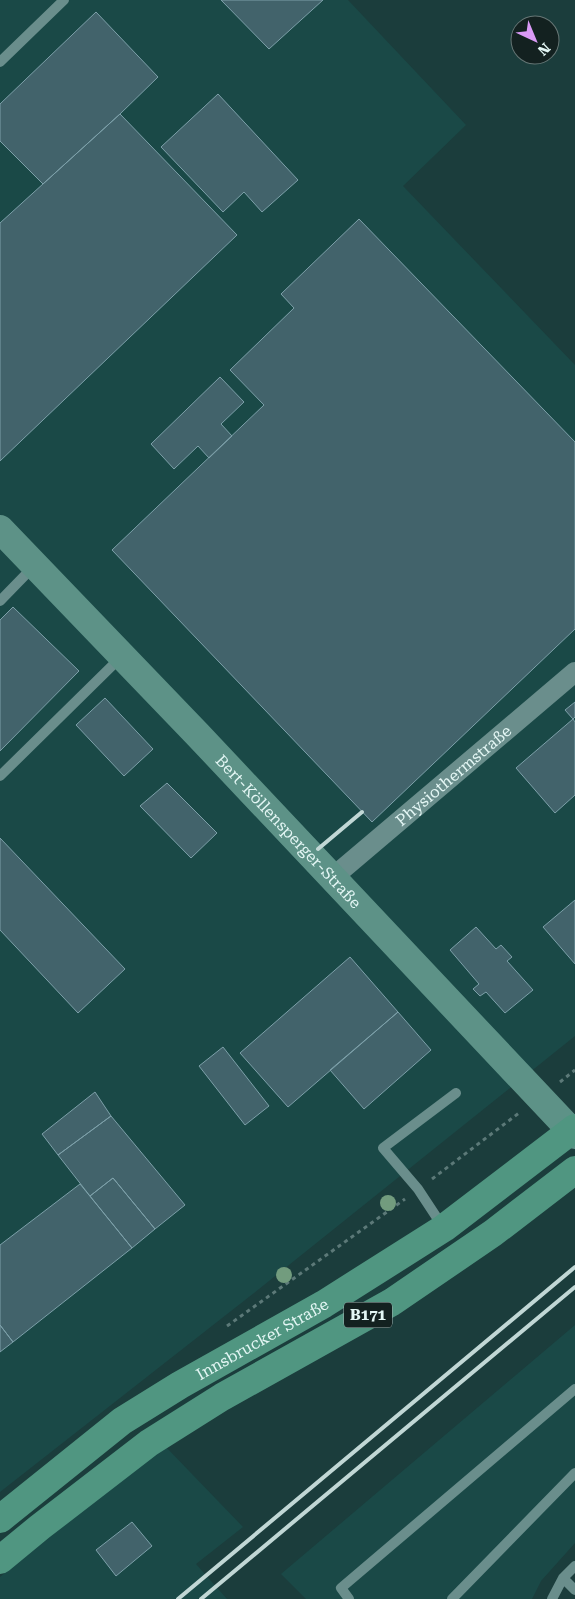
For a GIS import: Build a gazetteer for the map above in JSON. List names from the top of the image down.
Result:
{
  "streets": {
    "main road": ["B171", "Innsbrucker Straße"],
    "street": ["Physiothermstraße", "Bert-Köllensperger-Straße"]
  },
  "crossings": [
    ["Physiothermstraße", "Bert-Köllensperger-Straße"]
  ],
  "north": "bottom right"
}
